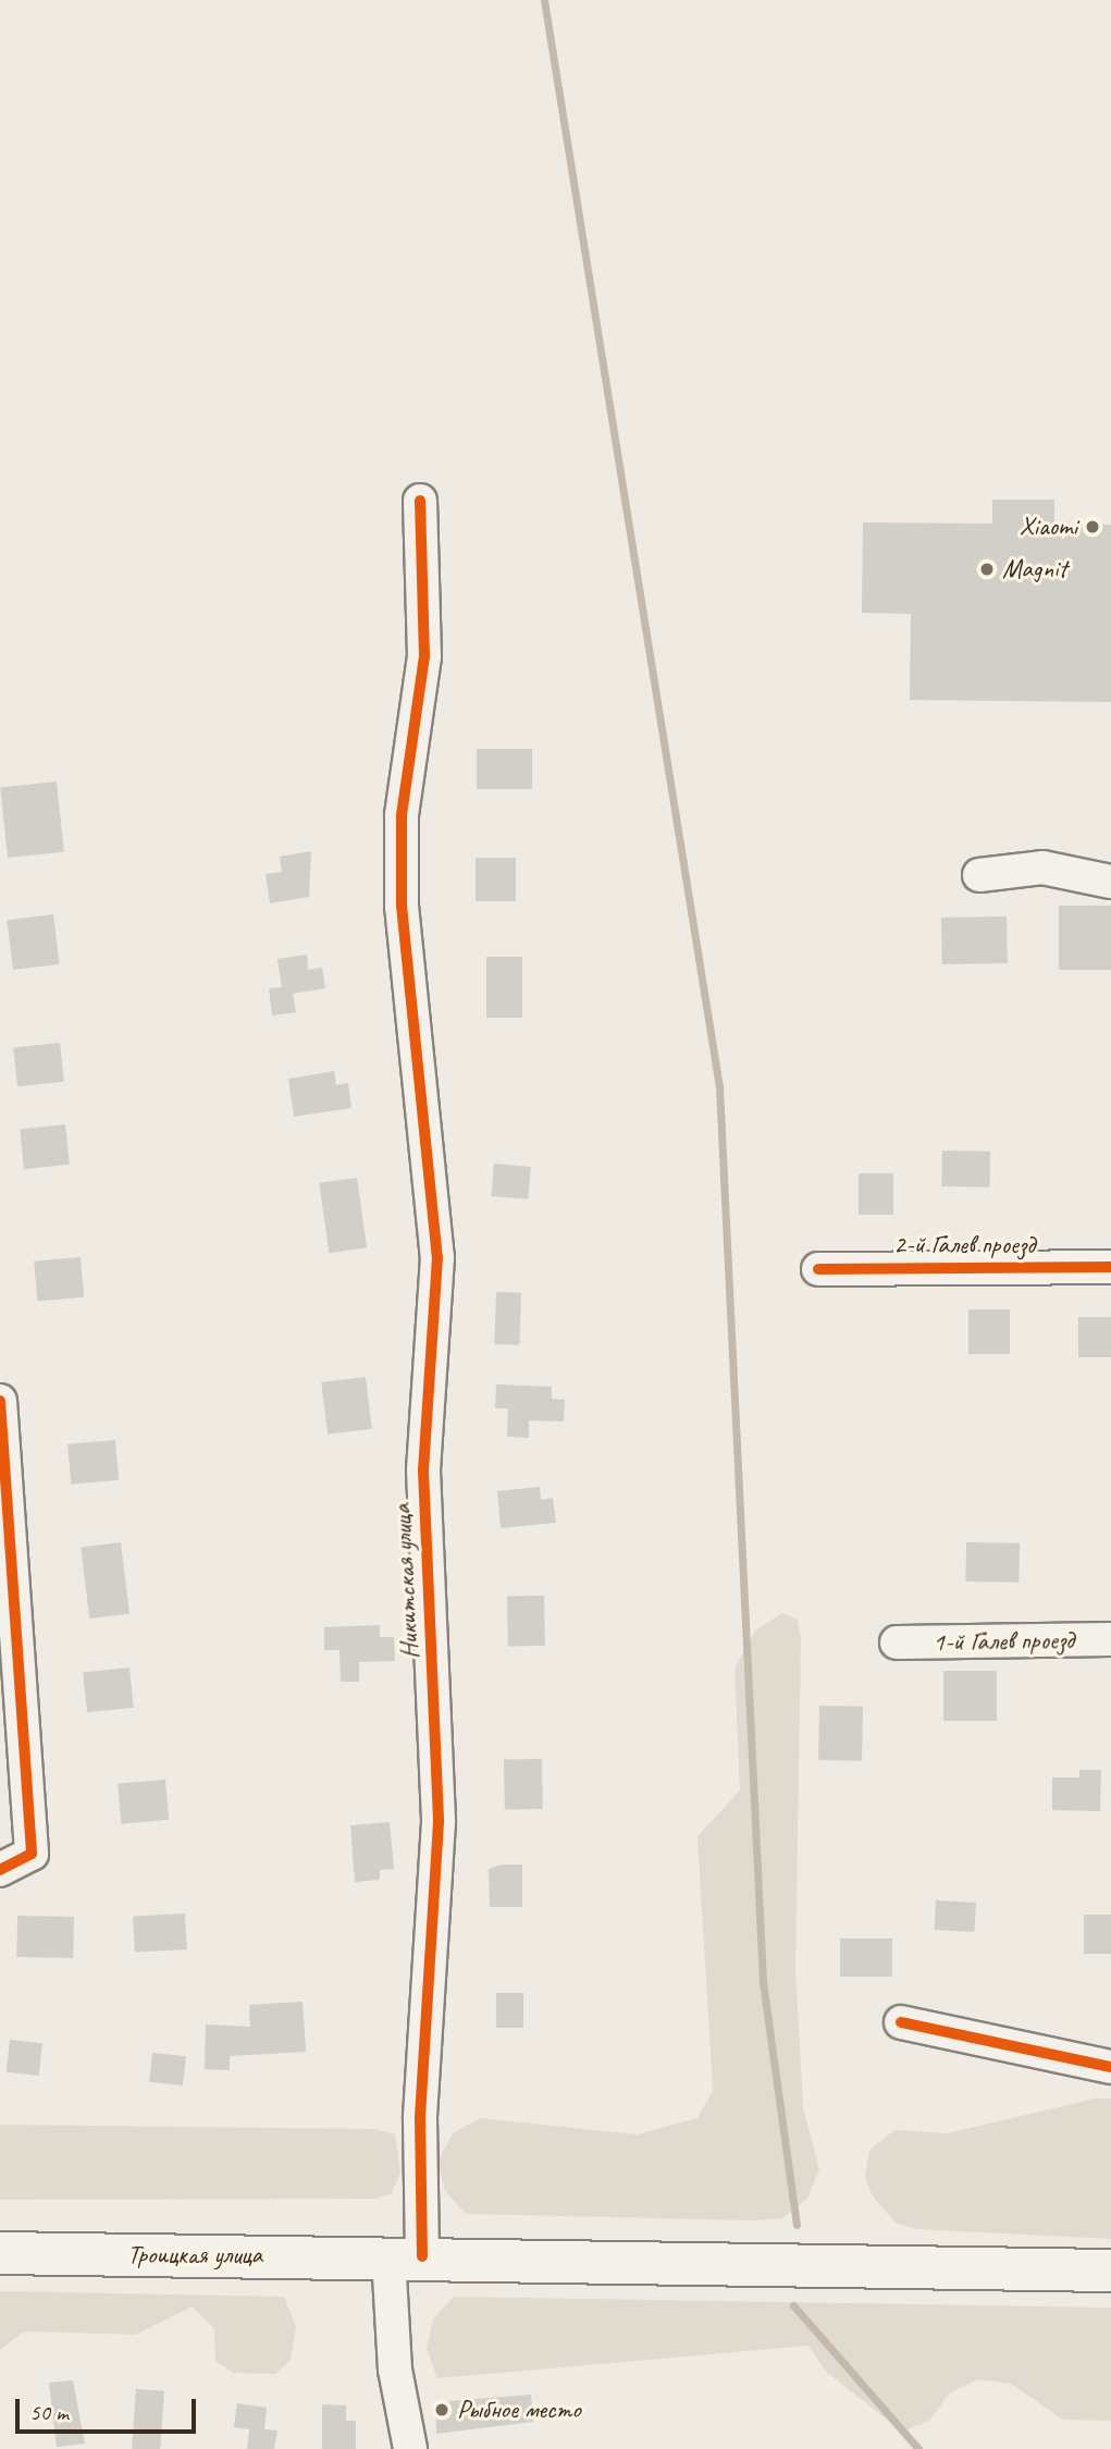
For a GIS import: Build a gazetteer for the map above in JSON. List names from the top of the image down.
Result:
{
  "streets": {
    "main road": ["Троицкая улица"],
    "street": ["2-й Галев проезд", "Никитская улица", "1-й Галев проезд"]
  },
  "crossings": [
    ["Никитская улица", "Троицкая улица"]
  ],
  "places": ["Xiaomi", "Magnit", "Рыбное место"],
  "scale_bar": "50 m"
}
